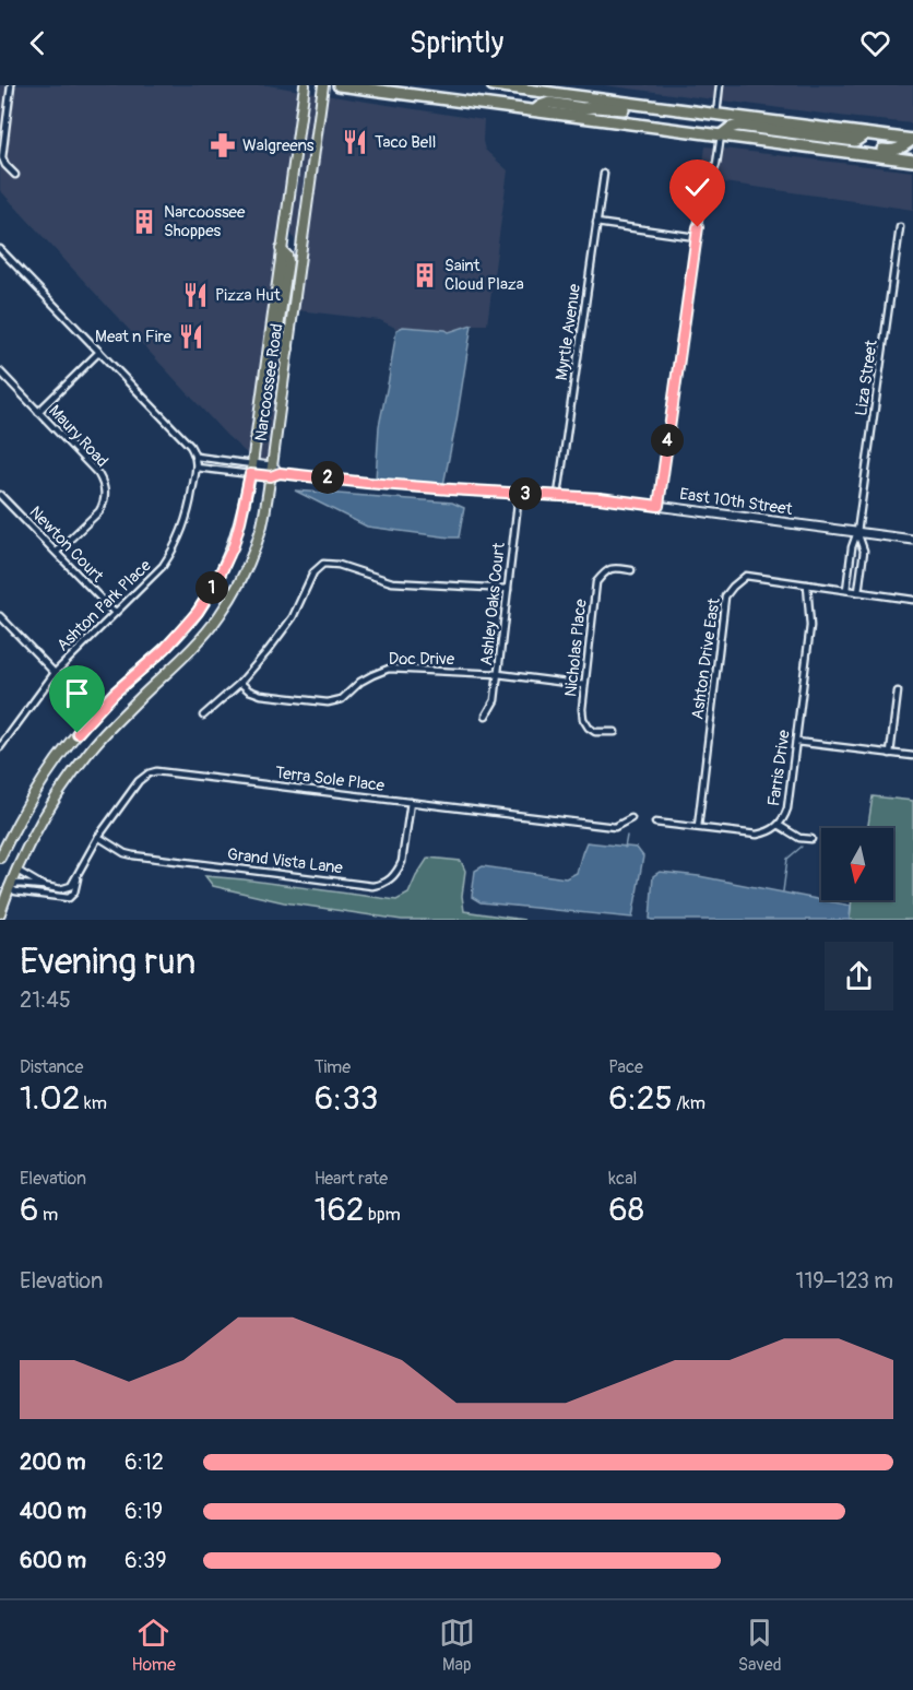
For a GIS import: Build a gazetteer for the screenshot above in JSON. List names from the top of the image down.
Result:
{
  "streets": {
    "main road": ["Narcoossee Road"],
    "street": [
      "Myrtle Avenue",
      "Liza Street",
      "Maury Road",
      "East 10th Street",
      "Newton Court",
      "Ashley Oaks Court",
      "Ashton Park Place",
      "Nicholas Place",
      "Doc Drive",
      "Ashton Drive East",
      "Farris Drive",
      "Terra Sole Place",
      "Grand Vista Lane"
    ]
  },
  "crossings": [
    ["Myrtle Avenue", "East 10th Street"],
    ["Liza Street", "East 10th Street"],
    ["Narcoossee Road", "East 10th Street"],
    ["Narcoossee Road", "Terra Sole Place"],
    ["Maury Road", "Newton Court"],
    ["East 10th Street", "Ashley Oaks Court"],
    ["Newton Court", "Ashton Park Place"],
    ["Ashley Oaks Court", "Doc Drive"],
    ["Nicholas Place", "Doc Drive"],
    ["Ashton Drive East", "Farris Drive"],
    ["Terra Sole Place", "Grand Vista Lane"]
  ],
  "places": {
    "restaurant": ["Taco Bell", "Pizza Hut", "Meat n Fire"],
    "pharmacy": ["Walgreens"],
    "building": ["Narcoossee Shoppes", "Saint Cloud Plaza"]
  },
  "north": "bottom",
  "page": {
    "header": "Sprintly",
    "pins": [
      "4",
      "2",
      "3",
      "1"
    ],
    "heading": ["Evening run", "21:45"],
    "stats": [
      ["Distance", "1.02 km"],
      ["Time", "6:33"],
      ["Pace", "6:25 /km"],
      ["Elevation", "6 m"],
      ["Heart rate", "162 bpm"],
      ["kcal", "68"]
    ],
    "chart": ["Elevation", "119–123 m"],
    "list": [
      {
        "name": "200 m",
        "note": "6:12"
      },
      {
        "name": "400 m",
        "note": "6:19"
      },
      {
        "name": "600 m",
        "note": "6:39"
      }
    ],
    "tabs": ["Home", "Map", "Saved"]
  }
}
